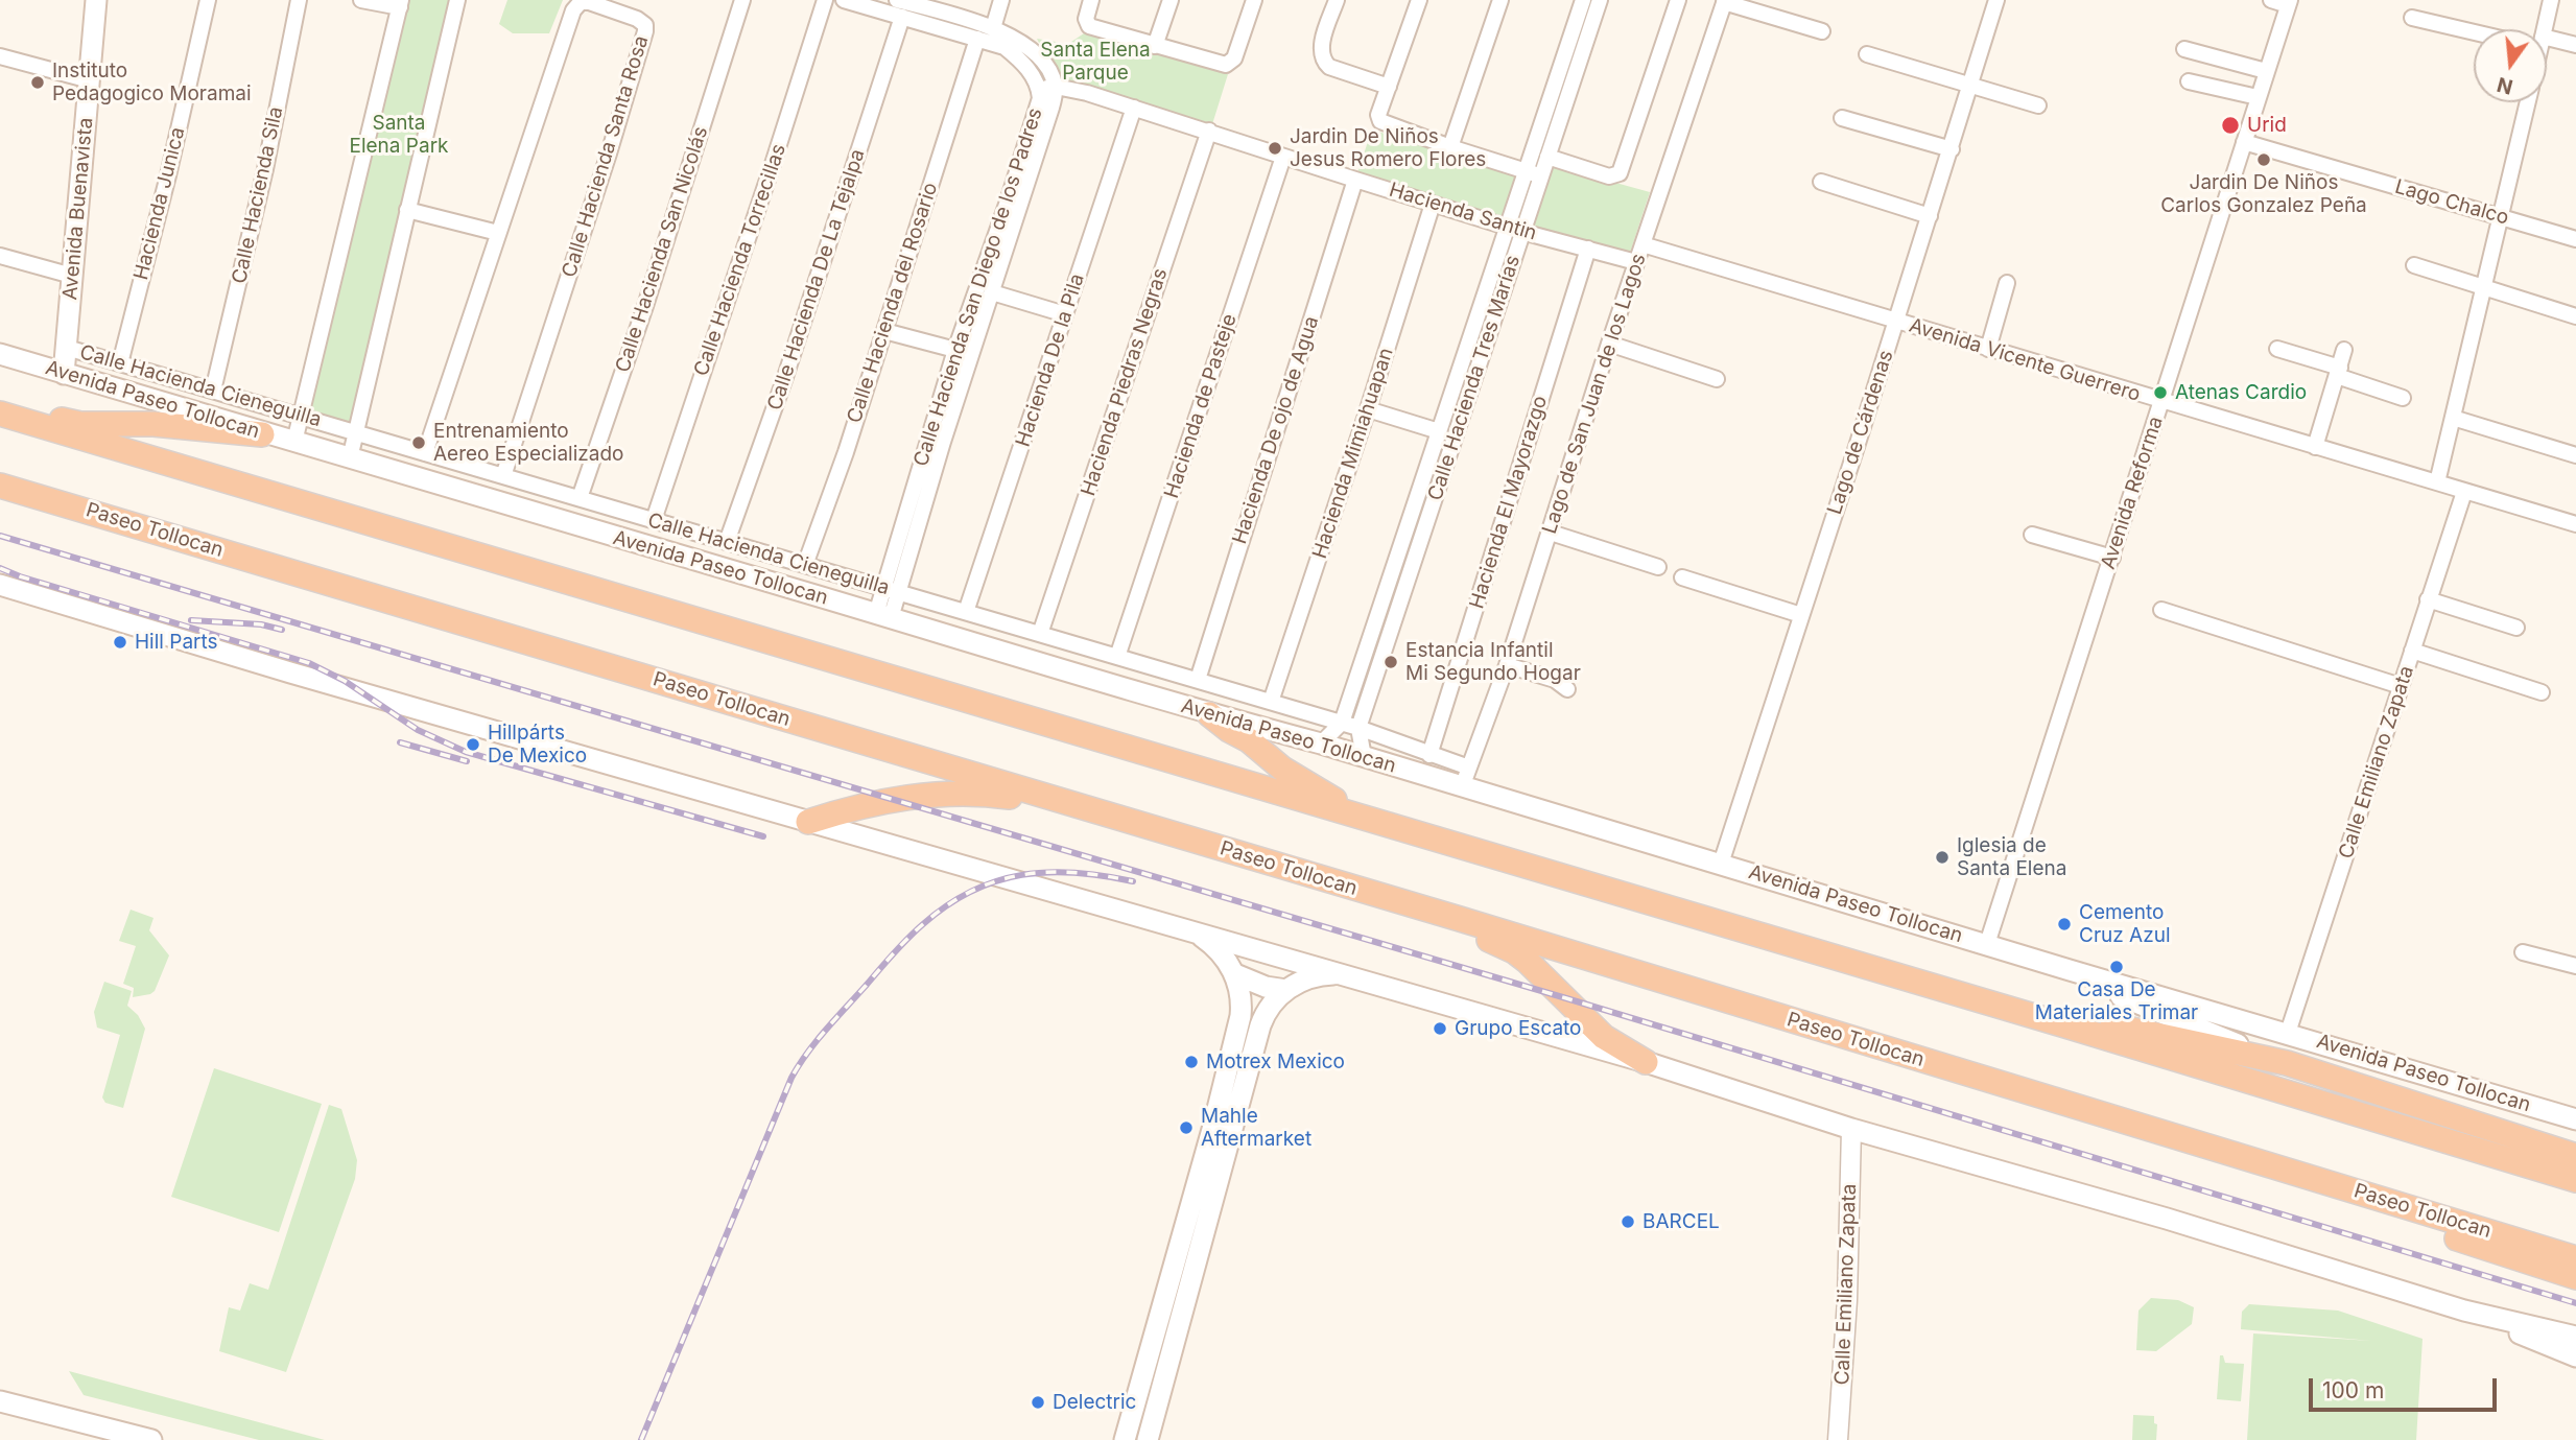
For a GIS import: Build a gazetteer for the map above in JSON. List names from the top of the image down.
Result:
{
  "streets": {
    "highway": ["Paseo Tollocan"],
    "main road": ["Avenida Buenavista", "Avenida Paseo Tollocan"],
    "street": [
      "Calle Hacienda Santa Rosa",
      "Calle Hacienda Sila",
      "Lago Chalco",
      "Hacienda Junica",
      "Hacienda Santin",
      "Calle Hacienda San Nicolás",
      "Calle Hacienda Torrecillas",
      "Calle Hacienda De La Tejalpa",
      "Calle Hacienda San Diego de los Padres",
      "Calle Hacienda del Rosario",
      "Hacienda De la Pila",
      "Avenida Vicente Guerrero",
      "Calle Hacienda Tres Marías",
      "Hacienda Piedras Negras",
      "Calle Hacienda Cieneguilla",
      "Lago de San Juan de los Lagos",
      "Hacienda de Pasteje",
      "Hacienda De ojo de Agua",
      "Lago de Cárdenas",
      "Hacienda Mimiahuapan",
      "Avenida Reforma",
      "Hacienda El Mayorazgo",
      "Calle Emiliano Zapata"
    ]
  },
  "crossings": [
    ["Calle Hacienda Santa Rosa", "Calle Hacienda Cieneguilla"],
    ["Calle Hacienda Sila", "Calle Hacienda Cieneguilla"],
    ["Lago Chalco", "Avenida Reforma"],
    ["Hacienda Junica", "Calle Hacienda Cieneguilla"],
    ["Avenida Buenavista", "Calle Hacienda Cieneguilla"],
    ["Avenida Buenavista", "Avenida Paseo Tollocan"],
    ["Hacienda Santin", "Calle Hacienda San Diego de los Padres"],
    ["Hacienda Santin", "Hacienda De la Pila"],
    ["Hacienda Santin", "Calle Hacienda Tres Marías"],
    ["Hacienda Santin", "Hacienda Piedras Negras"],
    ["Hacienda Santin", "Lago de San Juan de los Lagos"],
    ["Hacienda Santin", "Hacienda de Pasteje"],
    ["Hacienda Santin", "Hacienda De ojo de Agua"],
    ["Hacienda Santin", "Hacienda Mimiahuapan"],
    ["Hacienda Santin", "Hacienda El Mayorazgo"],
    ["Calle Hacienda San Nicolás", "Calle Hacienda Cieneguilla"],
    ["Calle Hacienda Torrecillas", "Calle Hacienda Cieneguilla"],
    ["Calle Hacienda De La Tejalpa", "Calle Hacienda San Diego de los Padres"],
    ["Calle Hacienda De La Tejalpa", "Calle Hacienda Cieneguilla"],
    ["Calle Hacienda San Diego de los Padres", "Calle Hacienda del Rosario"],
    ["Calle Hacienda San Diego de los Padres", "Calle Hacienda Cieneguilla"],
    ["Calle Hacienda San Diego de los Padres", "Avenida Paseo Tollocan"],
    ["Calle Hacienda del Rosario", "Calle Hacienda Cieneguilla"],
    ["Hacienda De la Pila", "Calle Hacienda Cieneguilla"],
    ["Avenida Vicente Guerrero", "Lago de San Juan de los Lagos"],
    ["Avenida Vicente Guerrero", "Lago de Cárdenas"],
    ["Avenida Vicente Guerrero", "Avenida Reforma"],
    ["Avenida Vicente Guerrero", "Calle Emiliano Zapata"],
    ["Calle Hacienda Tres Marías", "Calle Hacienda Cieneguilla"],
    ["Calle Hacienda Tres Marías", "Avenida Paseo Tollocan"],
    ["Hacienda Piedras Negras", "Calle Hacienda Cieneguilla"],
    ["Calle Hacienda Cieneguilla", "Lago de San Juan de los Lagos"],
    ["Calle Hacienda Cieneguilla", "Hacienda de Pasteje"],
    ["Calle Hacienda Cieneguilla", "Hacienda De ojo de Agua"],
    ["Calle Hacienda Cieneguilla", "Hacienda Mimiahuapan"],
    ["Calle Hacienda Cieneguilla", "Hacienda El Mayorazgo"],
    ["Lago de San Juan de los Lagos", "Avenida Paseo Tollocan"],
    ["Avenida Paseo Tollocan", "Lago de Cárdenas"],
    ["Avenida Paseo Tollocan", "Avenida Reforma"],
    ["Avenida Paseo Tollocan", "Calle Emiliano Zapata"]
  ],
  "parks": ["Santa Elena Parque", "Santa Elena Park"],
  "places": [
    "Instituto Pedagogico Moramai",
    "Urid",
    "Jardin De Niños Jesus Romero Flores",
    "Jardin De Niños Carlos Gonzalez Peña",
    "Atenas Cardio",
    "Entrenamiento Aereo Especializado",
    "Hill Parts",
    "Estancia Infantil Mi Segundo Hogar",
    "Hillpárts De Mexico",
    "Iglesia de Santa Elena",
    "Cemento Cruz Azul",
    "Casa De Materiales Trimar",
    "Grupo Escato",
    "Motrex Mexico",
    "Mahle Aftermarket",
    "BARCEL",
    "Delectric"
  ],
  "scale_bar": "100 m",
  "north": "bottom"
}
